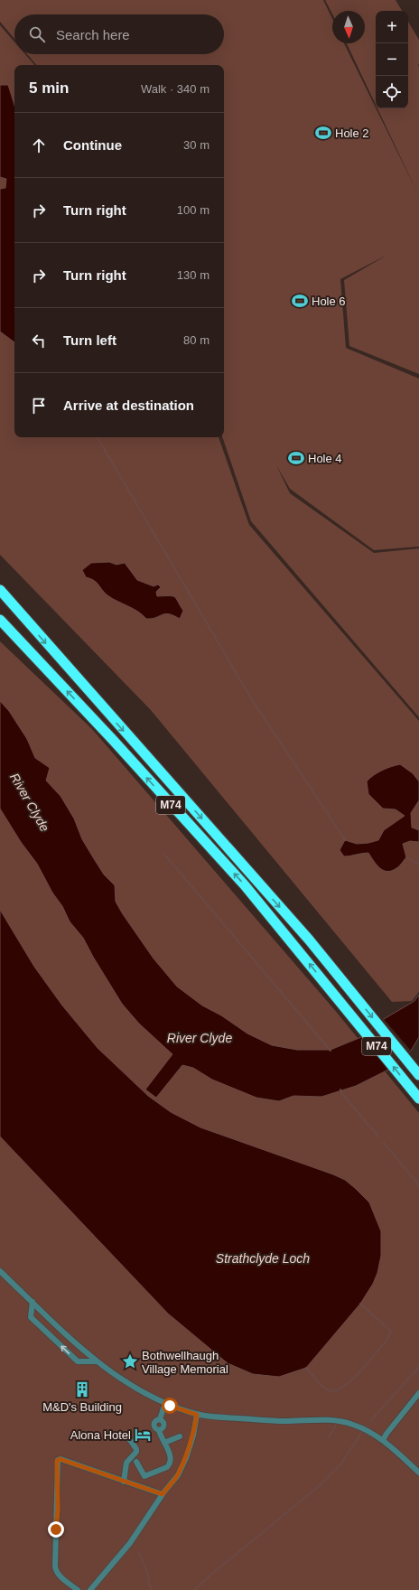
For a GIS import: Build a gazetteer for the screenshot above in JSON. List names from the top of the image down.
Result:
{
  "streets": {
    "highway": ["M74"]
  },
  "water": ["River Clyde", "Strathclyde Loch"],
  "places": {
    "sports": ["Hole 2", "Hole 6", "Hole 4"],
    "place": ["Bothwellhaugh Village Memorial"],
    "building": ["M&D's Building"],
    "hotel": ["Alona Hotel"]
  },
  "north": "bottom",
  "page": {
    "map_buttons": ["+", "−"],
    "search": "Search here",
    "heading": ["5 min", "Walk · 340 m"],
    "list": [
      ["Continue", "30 m"],
      ["Turn right", "100 m"],
      ["Turn right", "130 m"],
      ["Turn left", "80 m"],
      "Arrive at destination"
    ]
  }
}
